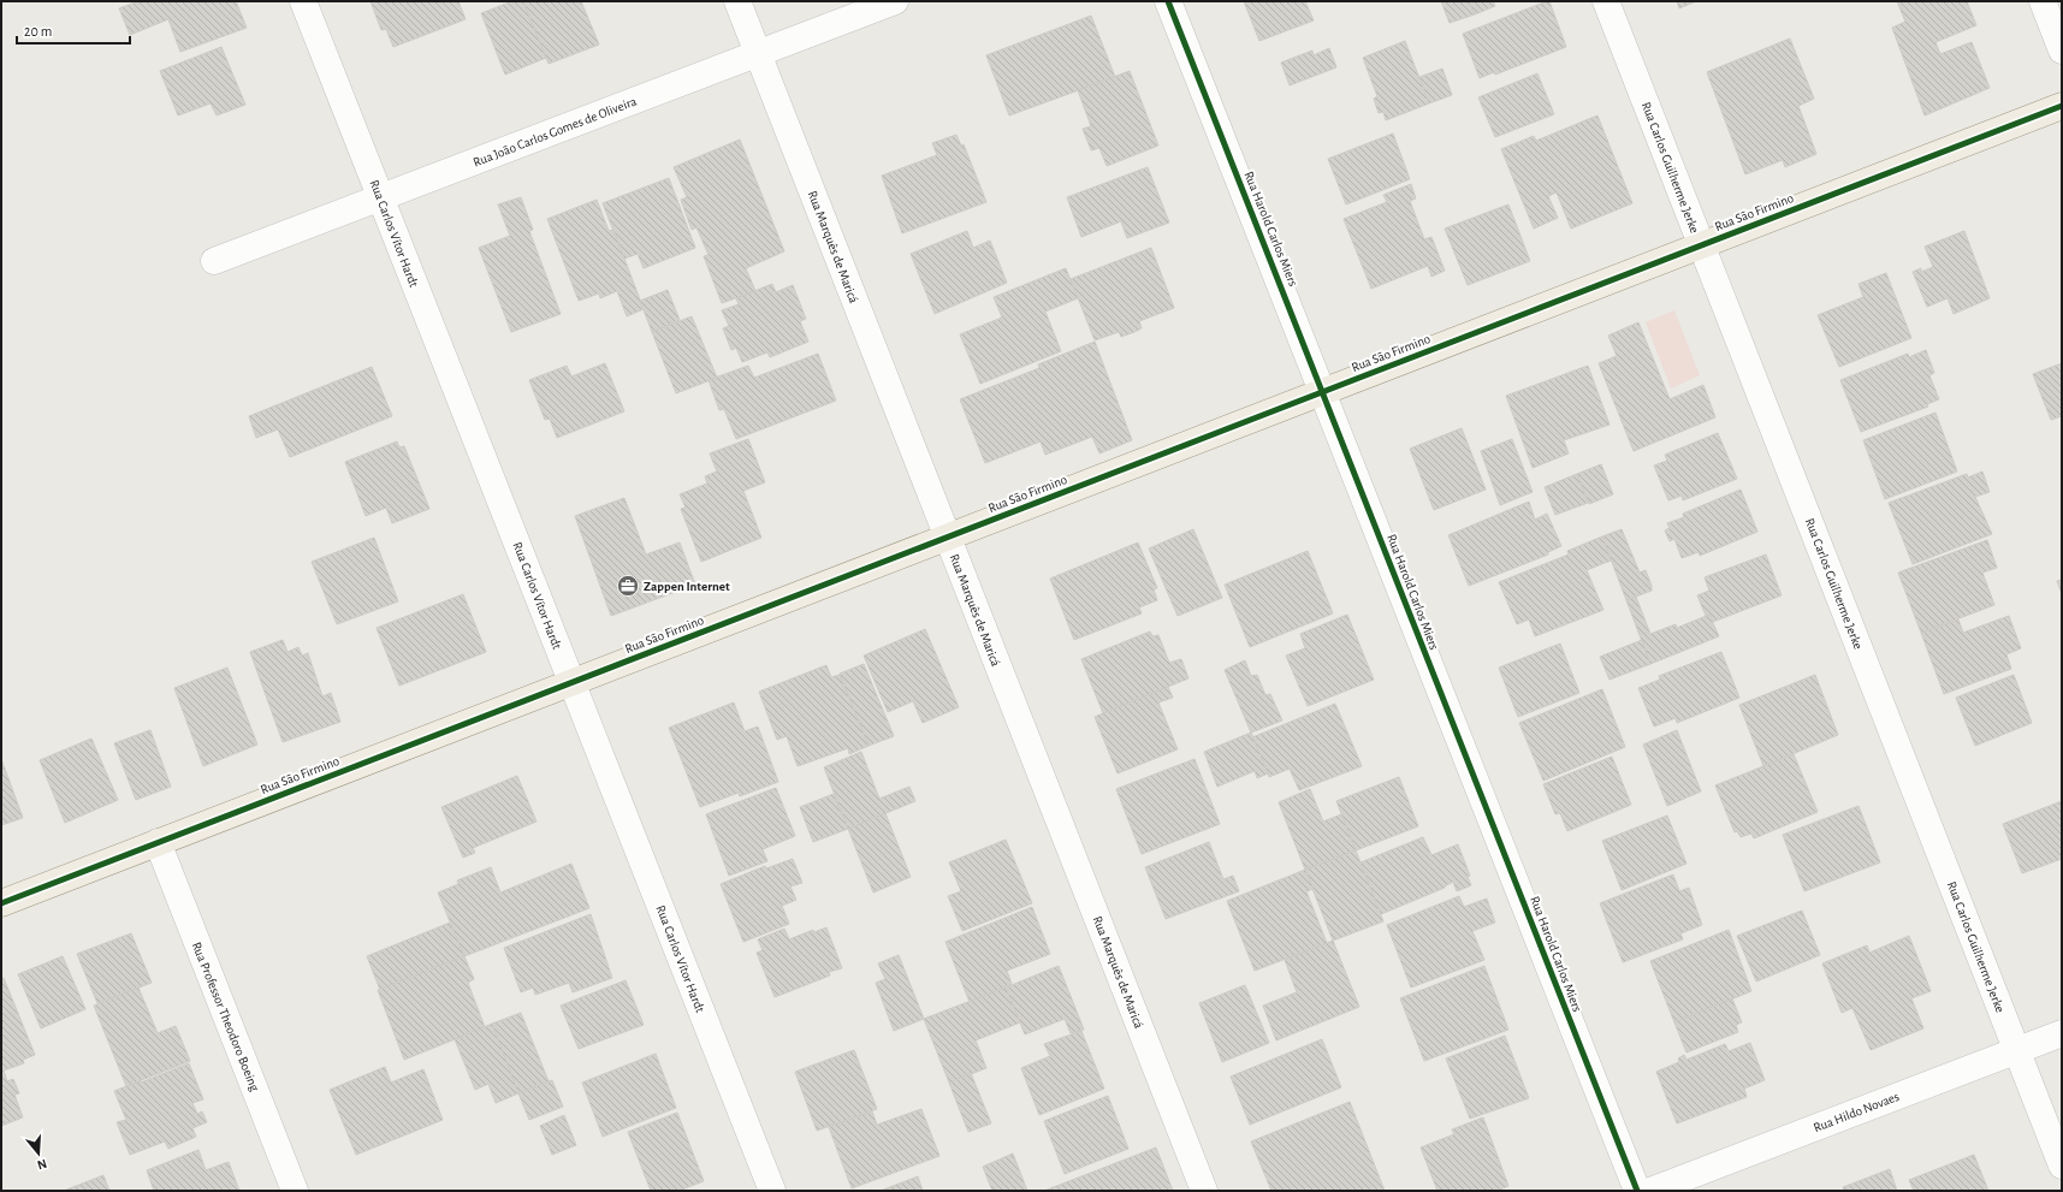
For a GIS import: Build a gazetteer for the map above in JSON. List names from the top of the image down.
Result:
{
  "streets": {
    "main road": ["Rua São Firmino"],
    "street": [
      "Rua João Carlos Gomes de Oliveira",
      "Rua Carlos Guilherme Jerke",
      "Rua Harold Carlos Miers",
      "Rua Carlos Vítor Hardt",
      "Rua Marquês de Maricá",
      "Rua Professor Theodoro Boeing",
      "Rua Hildo Novaes"
    ]
  },
  "crossings": [
    ["Rua João Carlos Gomes de Oliveira", "Rua Carlos Vítor Hardt"],
    ["Rua João Carlos Gomes de Oliveira", "Rua Marquês de Maricá"],
    ["Rua Carlos Guilherme Jerke", "Rua São Firmino"],
    ["Rua Carlos Guilherme Jerke", "Rua Hildo Novaes"],
    ["Rua São Firmino", "Rua Harold Carlos Miers"],
    ["Rua São Firmino", "Rua Carlos Vítor Hardt"],
    ["Rua São Firmino", "Rua Marquês de Maricá"],
    ["Rua São Firmino", "Rua Professor Theodoro Boeing"]
  ],
  "places": {
    "office": ["Zappen Internet"]
  },
  "scale_bar": "20 m",
  "north": "bottom"
}
